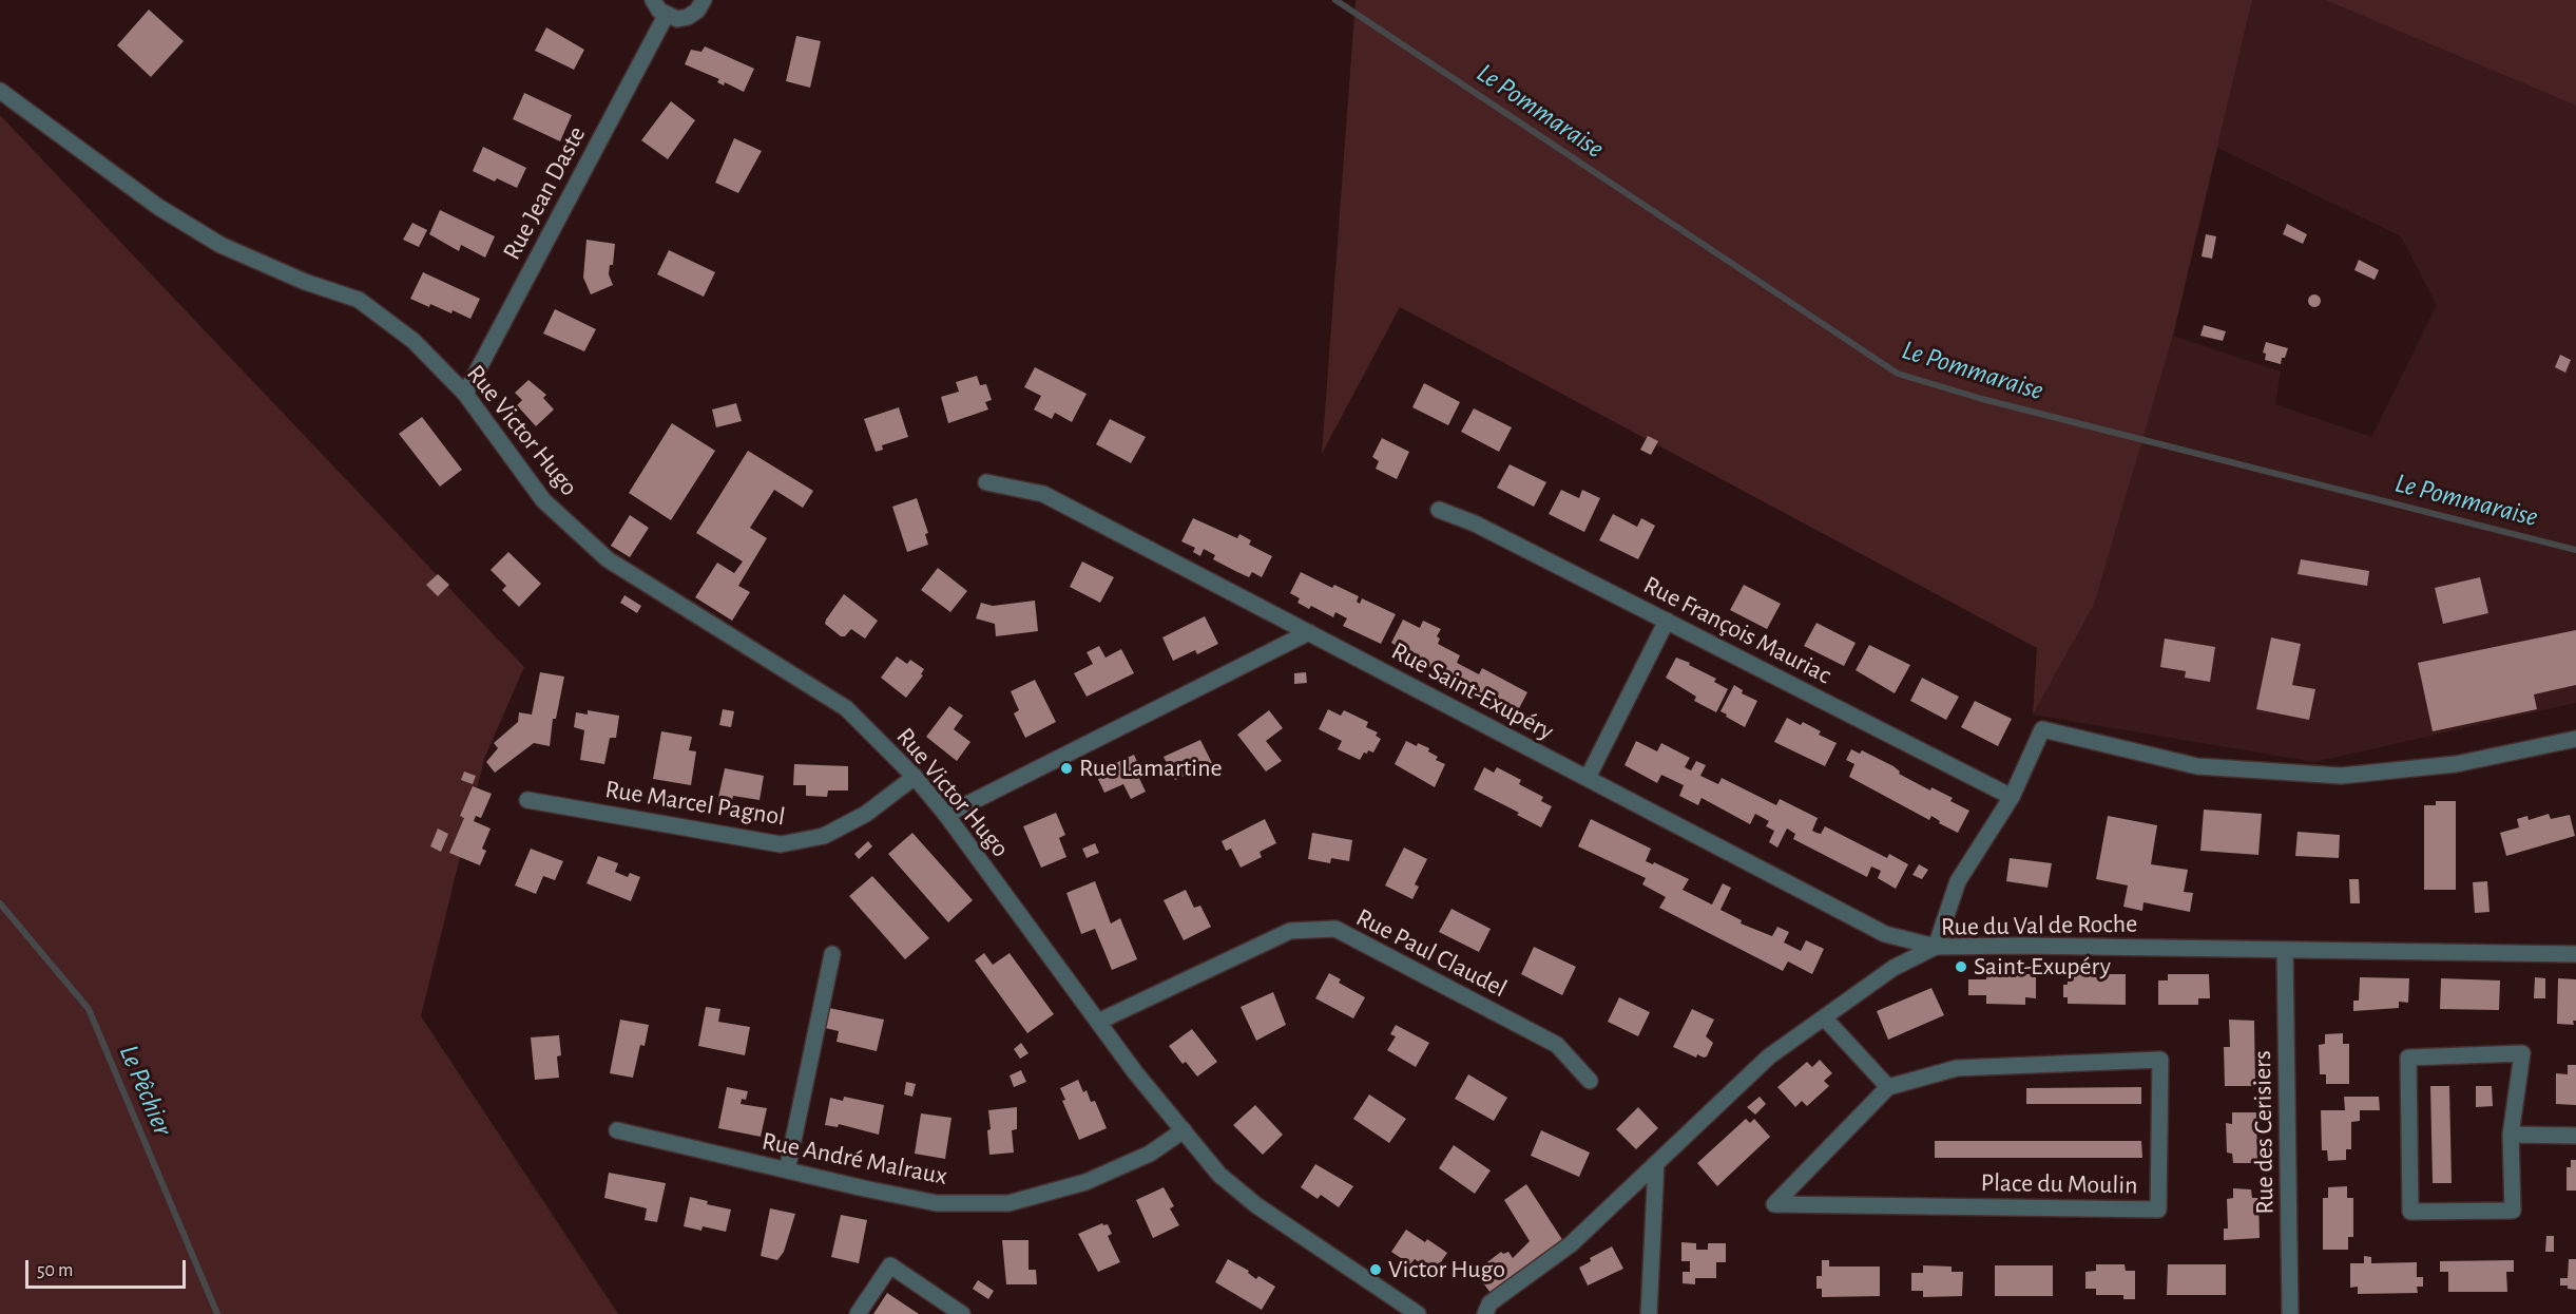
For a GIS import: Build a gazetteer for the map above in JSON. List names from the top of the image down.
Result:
{
  "streets": {
    "street": [
      "Rue Jean Daste",
      "Rue Victor Hugo",
      "Rue François Mauriac",
      "Rue Saint-Exupéry",
      "Rue Marcel Pagnol",
      "Rue du Val de Roche",
      "Rue Paul Claudel",
      "Rue des Cerisiers",
      "Rue André Malraux",
      "Place du Moulin"
    ]
  },
  "crossings": [
    ["Rue Jean Daste", "Rue Victor Hugo"],
    ["Rue Victor Hugo", "Rue Marcel Pagnol"],
    ["Rue Victor Hugo", "Rue Paul Claudel"],
    ["Rue Victor Hugo", "Rue André Malraux"],
    ["Rue Saint-Exupéry", "Rue du Val de Roche"],
    ["Rue du Val de Roche", "Rue des Cerisiers"]
  ],
  "water": ["Le Pommaraise", "Le Pêchier"],
  "places": ["Rue Lamartine", "Saint-Exupéry", "Victor Hugo"],
  "scale_bar": "50 m"
}
